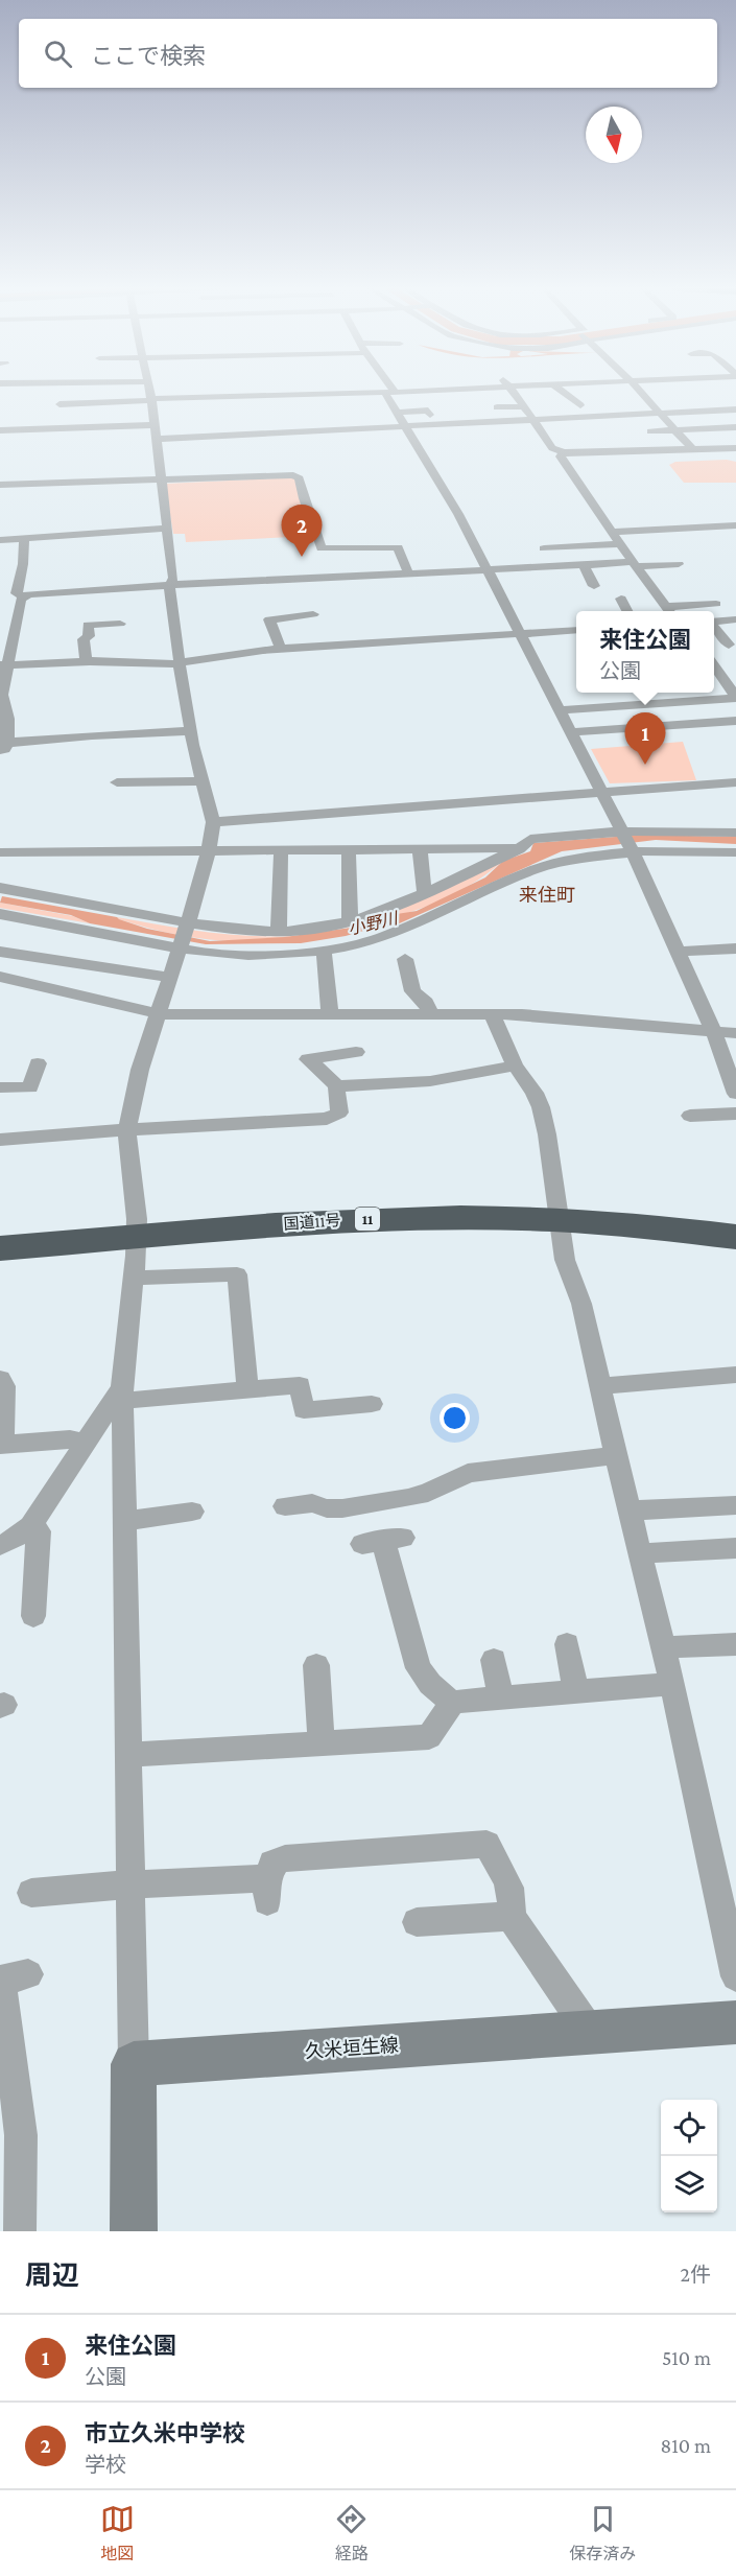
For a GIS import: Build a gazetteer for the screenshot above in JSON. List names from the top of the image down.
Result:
{
  "streets": {
    "highway": ["11", "国道11号"],
    "main road": ["久米垣生線"]
  },
  "districts": ["来住町"],
  "water": ["小野川"],
  "north": "bottom",
  "page": {
    "search": "ここで検索",
    "pins": ["2", "1"],
    "popup": ["来住公園", "公園"],
    "heading": ["周辺", "2件"],
    "list": [
      {
        "mark": "1",
        "name": "来住公園",
        "note": "公園",
        "value": "510 m"
      },
      {
        "mark": "2",
        "name": "市立久米中学校",
        "note": "学校",
        "value": "810 m"
      }
    ],
    "nav": ["地図", "経路", "保存済み"]
  }
}
